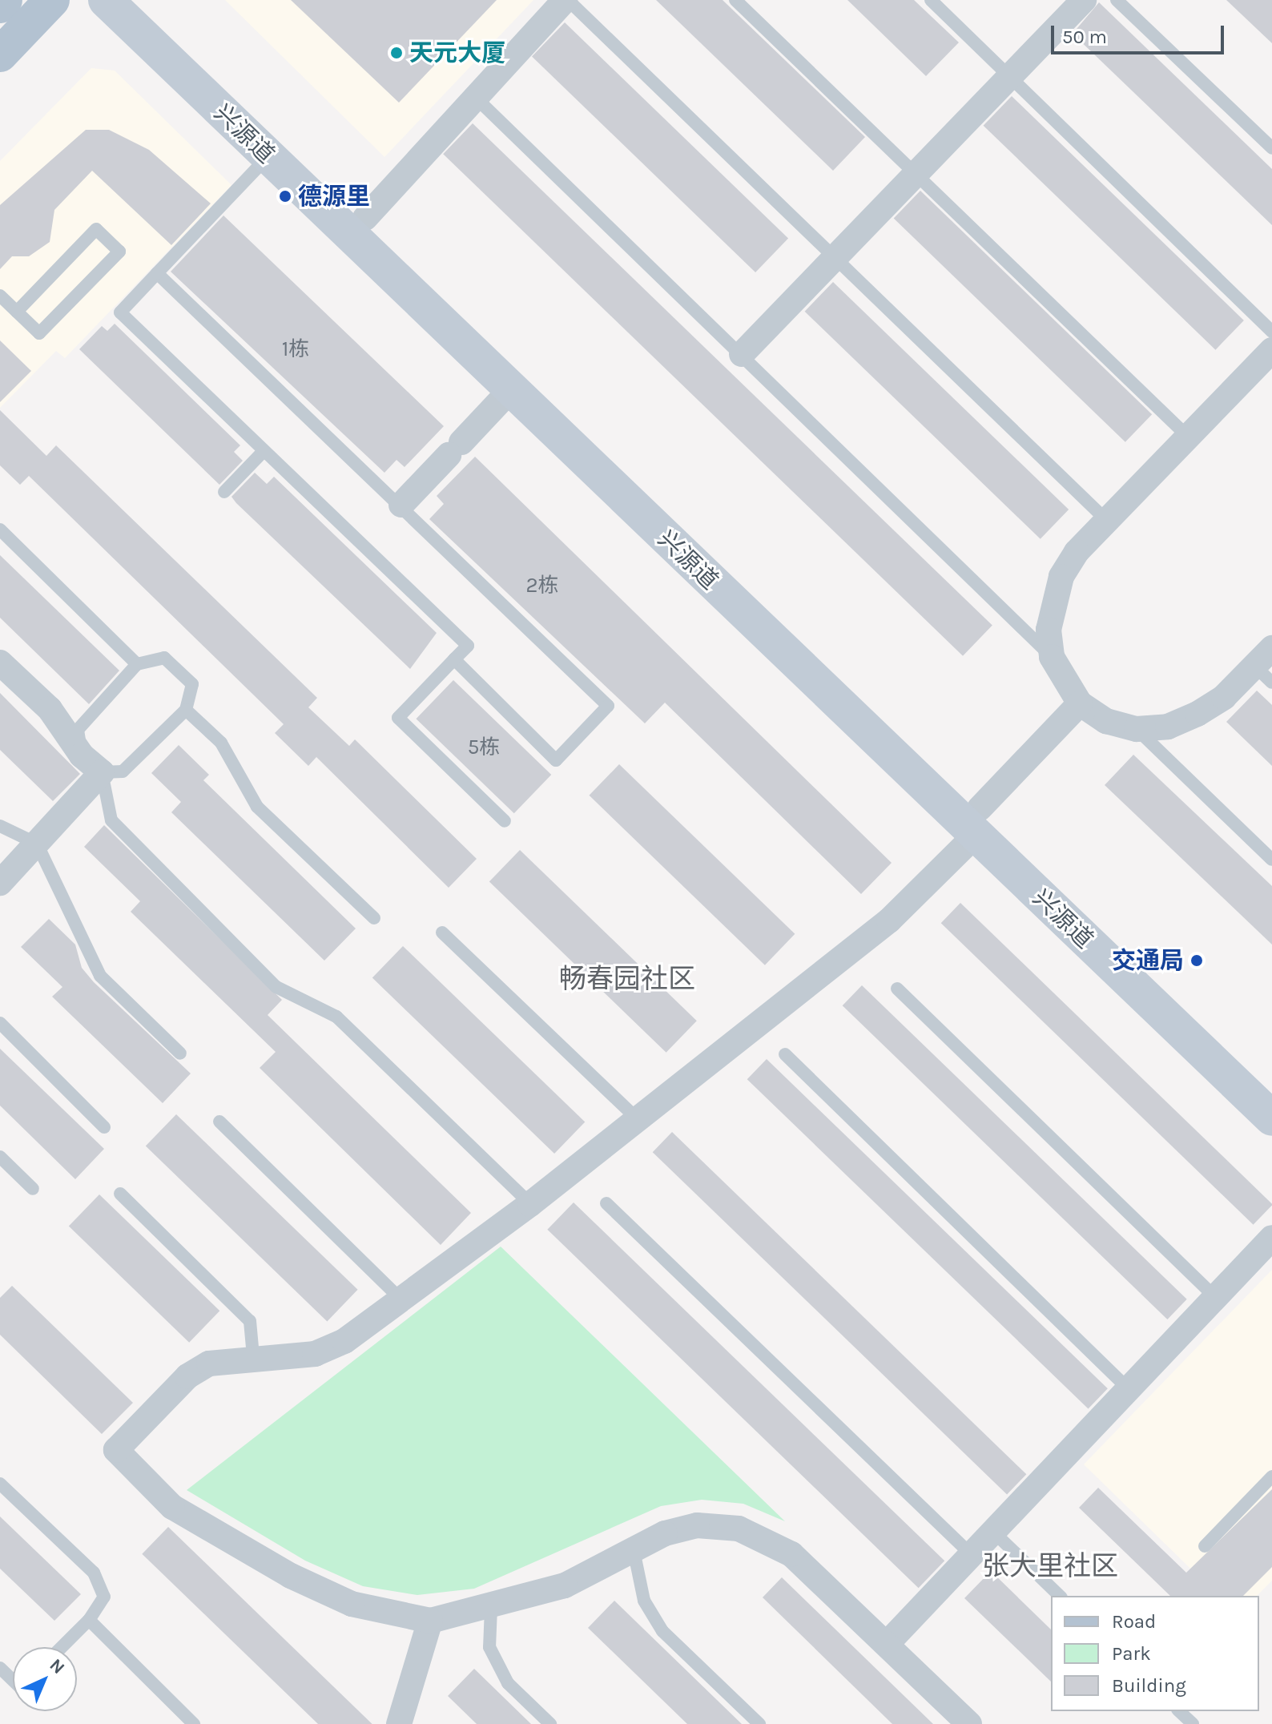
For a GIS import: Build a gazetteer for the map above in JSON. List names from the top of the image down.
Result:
{
  "streets": {
    "main road": ["兴源道"]
  },
  "districts": ["畅春园社区", "张大里社区"],
  "places": ["天元大厦", "德源里", "交通局"],
  "house_numbers": ["1栋", "2栋", "5栋"],
  "legend": ["Road", "Park", "Building"],
  "scale_bar": "50 m",
  "north": "top right"
}
